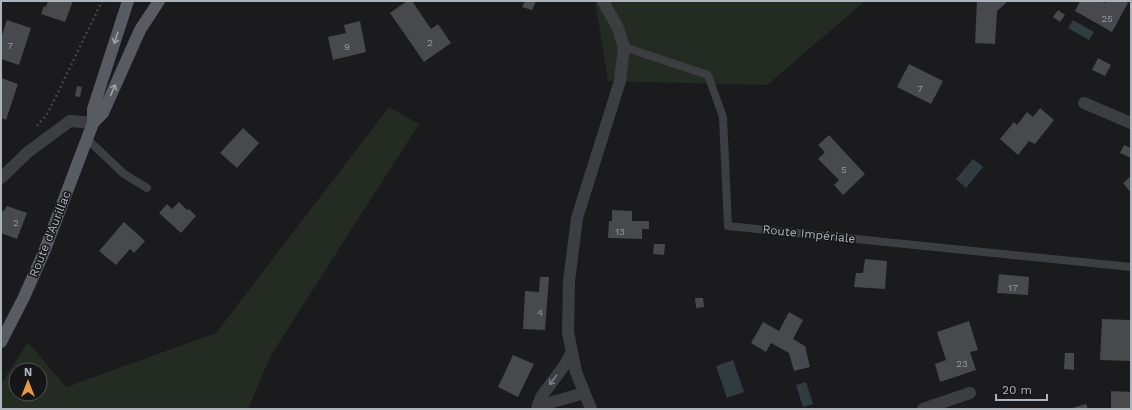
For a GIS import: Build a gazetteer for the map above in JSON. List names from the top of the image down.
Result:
{
  "streets": {
    "main road": ["Route d'Aurillac"],
    "lane": ["Route Impériale"]
  },
  "house_numbers": [
    "25",
    "2",
    "7",
    "9",
    "7",
    "5",
    "2",
    "13",
    "17",
    "4",
    "23"
  ],
  "scale_bar": "20 m",
  "north": "top"
}
